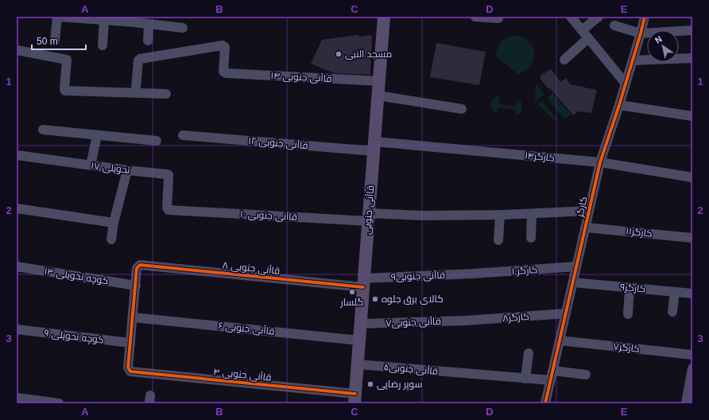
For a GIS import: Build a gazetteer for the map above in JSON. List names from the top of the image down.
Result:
{
  "streets": {
    "main road": ["قاآنی جنوبی"],
    "street": [
      "قاآنی جنوبی ۱۴",
      "قاآنی جنوبی ۱۲",
      "کارگر۱۴",
      "تحویلی ۱۷",
      "کارگر",
      "قاآنی جنوبی ۱۰",
      "کارگر۱۱",
      "قاآنی جنوبی ۸",
      "کارگر۱۰",
      "کوچه تحویلی ۱۳",
      "قاآنی جنوبی۹",
      "کارگر۹",
      "کارگر۸",
      "قاآنی جنوبی۷",
      "قاآنی جنوبی ۶",
      "کوچه تحویلی ۹",
      "کارگر۷",
      "قاآنی جنوبی۵",
      "قاآنی جنوبی ۴"
    ]
  },
  "crossings": [
    ["قاآنی جنوبی ۱۴", "قاآنی جنوبی"],
    ["قاآنی جنوبی ۱۲", "کارگر۱۴"],
    ["قاآنی جنوبی ۱۲", "قاآنی جنوبی"],
    ["کارگر۱۴", "کارگر"],
    ["تحویلی ۱۷", "قاآنی جنوبی ۱۰"],
    ["کارگر", "قاآنی جنوبی ۱۰"],
    ["کارگر", "کارگر۱۱"],
    ["کارگر", "کارگر۱۰"],
    ["کارگر", "کارگر۹"],
    ["کارگر", "کارگر۸"],
    ["کارگر", "کارگر۷"],
    ["کارگر", "قاآنی جنوبی۵"],
    ["قاآنی جنوبی", "قاآنی جنوبی ۱۰"],
    ["قاآنی جنوبی", "قاآنی جنوبی ۸"],
    ["قاآنی جنوبی", "قاآنی جنوبی۹"],
    ["قاآنی جنوبی", "قاآنی جنوبی۷"],
    ["قاآنی جنوبی", "قاآنی جنوبی ۶"],
    ["قاآنی جنوبی", "قاآنی جنوبی۵"],
    ["قاآنی جنوبی", "قاآنی جنوبی ۴"],
    ["قاآنی جنوبی ۸", "کوچه تحویلی ۱۳"],
    ["قاآنی جنوبی ۸", "قاآنی جنوبی۹"],
    ["کارگر۱۰", "قاآنی جنوبی۹"],
    ["کارگر۸", "قاآنی جنوبی۷"],
    ["کوچه تحویلی ۹", "قاآنی جنوبی ۴"]
  ],
  "places": [
    "مسجد النبی",
    "گلسار",
    "کالای برق جلوه",
    "سوپر رضایی"
  ],
  "scale_bar": "50 m",
  "north": "top left",
  "grid": {
    "columns": [
      "A",
      "B",
      "C",
      "D",
      "E"
    ],
    "rows": ["1", "2", "3"]
  }
}
